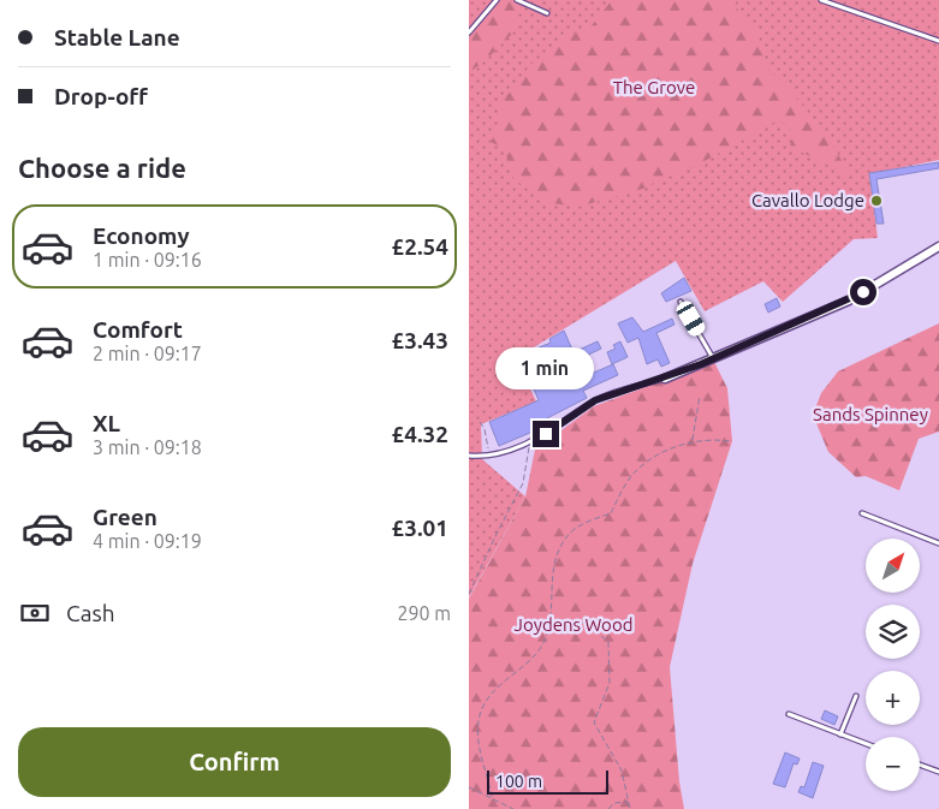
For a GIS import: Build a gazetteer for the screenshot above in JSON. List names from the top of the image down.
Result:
{
  "parks": ["The Grove", "Sands Spinney", "Joydens Wood"],
  "places": ["Cavallo Lodge"],
  "scale_bar": "100 m",
  "north": "top right",
  "page": {
    "banner": ["Stable Lane", "Drop-off"],
    "heading": "Choose a ride",
    "list": [
      {
        "name": "Economy",
        "note": "1 min · 09:16",
        "value": "£2.54"
      },
      {
        "name": "Comfort",
        "note": "2 min · 09:17",
        "value": "£3.43"
      },
      {
        "name": "XL",
        "note": "3 min · 09:18",
        "value": "£4.32"
      },
      {
        "name": "Green",
        "note": "4 min · 09:19",
        "value": "£3.01"
      }
    ],
    "bubble": "1 min",
    "map_buttons": ["+", "−"],
    "pay": ["Cash", "290 m"],
    "buttons": "Confirm",
    "scale": "100 m"
  }
}
